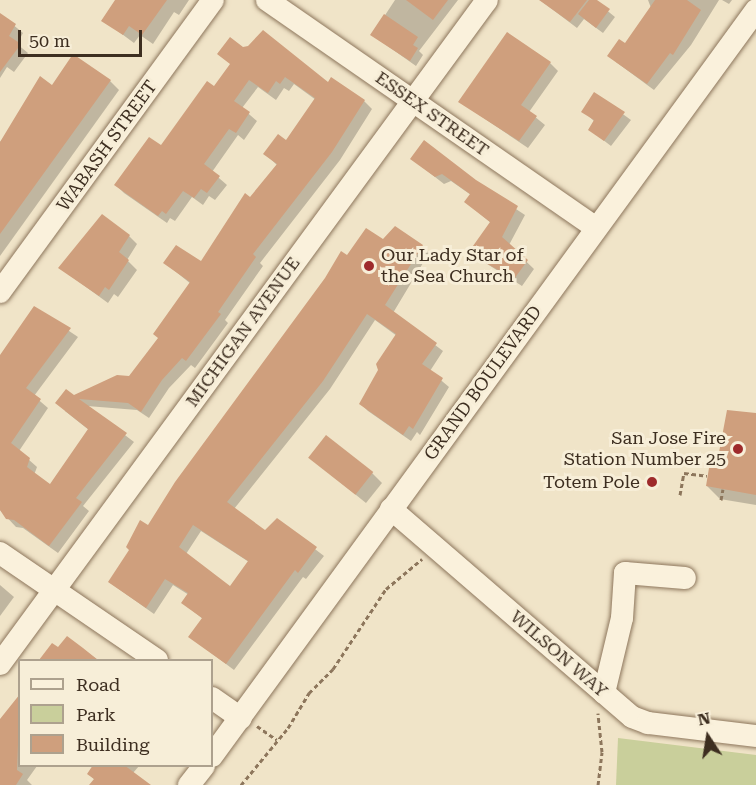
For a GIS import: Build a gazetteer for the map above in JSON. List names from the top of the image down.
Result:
{
  "streets": {
    "street": [
      "ESSEX STREET",
      "WABASH STREET",
      "MICHIGAN AVENUE",
      "GRAND BOULEVARD",
      "WILSON WAY"
    ]
  },
  "crossings": [
    ["ESSEX STREET", "MICHIGAN AVENUE"],
    ["ESSEX STREET", "GRAND BOULEVARD"],
    ["GRAND BOULEVARD", "WILSON WAY"]
  ],
  "places": ["Our Lady Star of the Sea Church", "San Jose Fire Station Number 25", "Totem Pole"],
  "legend": ["Road", "Park", "Building"],
  "scale_bar": "50 m",
  "north": "top"
}
